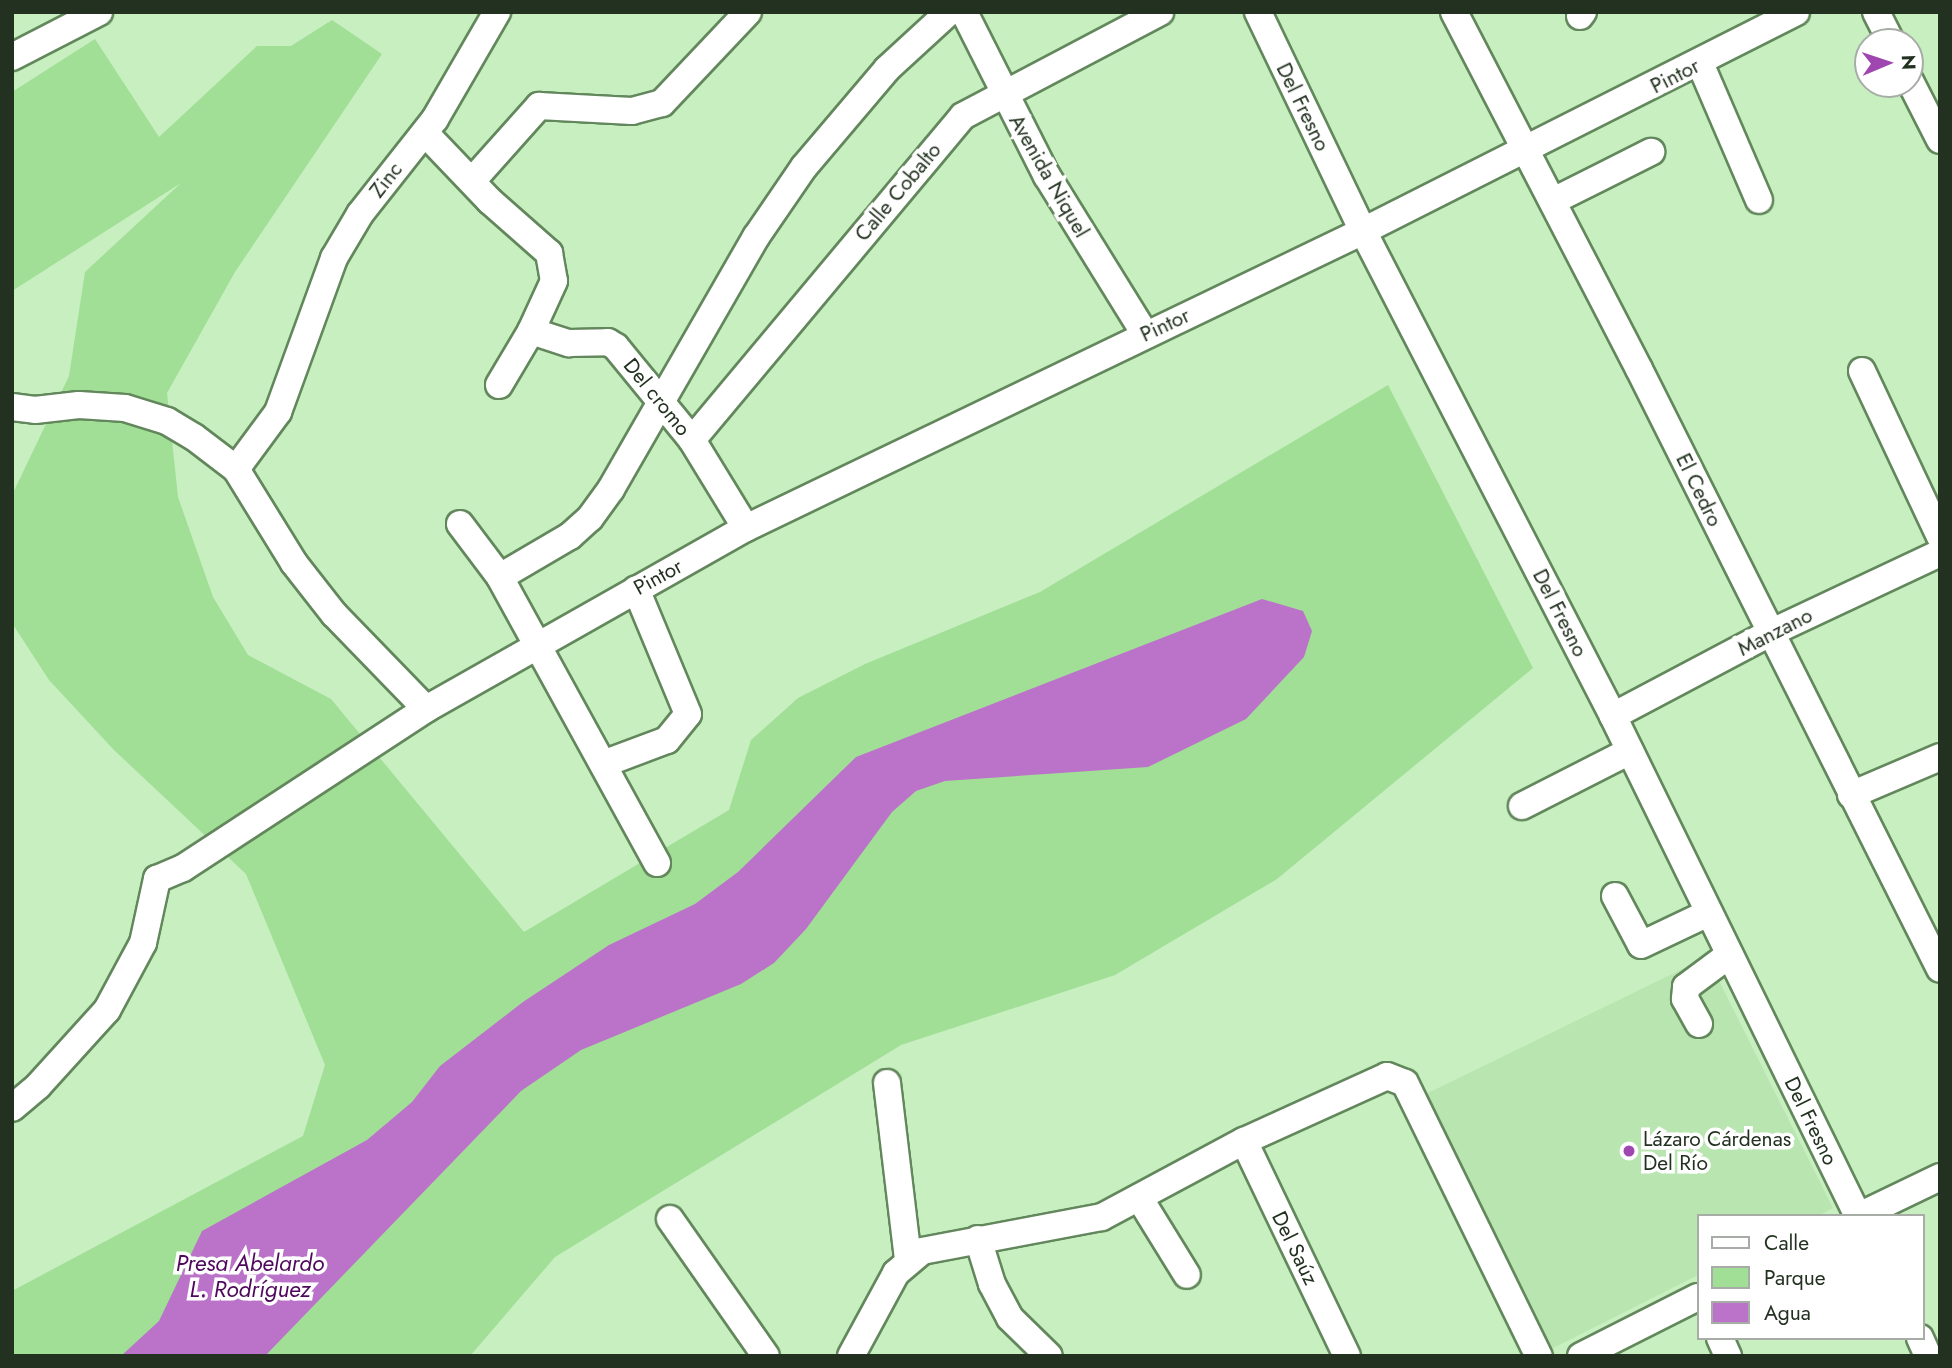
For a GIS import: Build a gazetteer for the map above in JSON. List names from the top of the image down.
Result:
{
  "streets": {
    "street": [
      "Pintor",
      "Del Fresno",
      "Avenida Niquel",
      "Zinc",
      "Calle Cobalto",
      "Del cromo",
      "El Cedro",
      "Manzano",
      "Del Saúz"
    ]
  },
  "crossings": [
    ["Pintor", "Del Fresno"],
    ["Pintor", "Avenida Niquel"],
    ["Pintor", "Del cromo"],
    ["Pintor", "El Cedro"],
    ["Del Fresno", "Manzano"],
    ["Avenida Niquel", "Calle Cobalto"],
    ["Calle Cobalto", "Del cromo"],
    ["El Cedro", "Manzano"]
  ],
  "water": ["Presa Abelardo L. Rodríguez"],
  "places": ["Lázaro Cárdenas Del Río"],
  "legend": ["Calle", "Parque", "Agua"],
  "north": "right"
}
